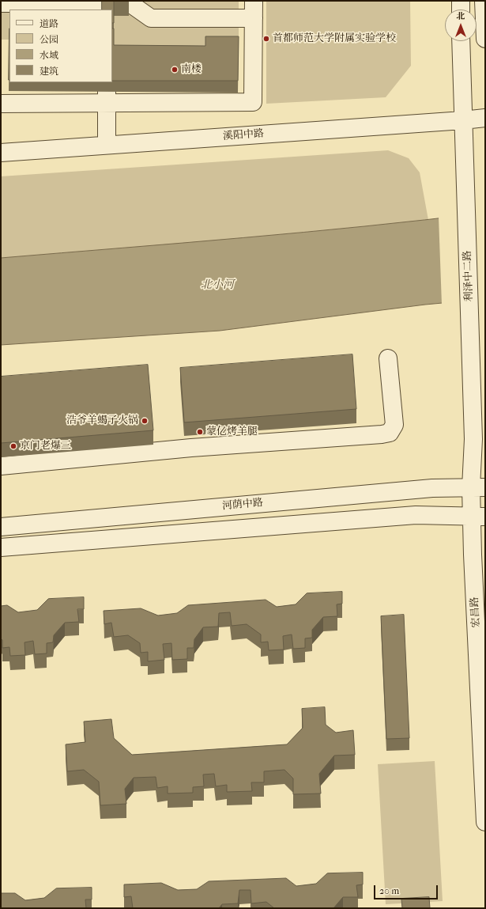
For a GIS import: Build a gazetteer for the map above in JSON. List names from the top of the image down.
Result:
{
  "streets": {
    "street": [
      "溪阳中路",
      "利泽中二路",
      "河荫中路",
      "宏昌路"
    ]
  },
  "crossings": [
    ["溪阳中路", "利泽中二路"],
    ["利泽中二路", "河荫中路"],
    ["利泽中二路", "宏昌路"]
  ],
  "water": ["北小河"],
  "places": [
    "首都师范大学附属实验学校",
    "南楼",
    "浩爷羊蝎子火锅",
    "蒙亿烤羊腿",
    "京门老爆三"
  ],
  "legend": [
    "道路",
    "公园",
    "水域",
    "建筑"
  ],
  "scale_bar": "20 m",
  "north": "top"
}
